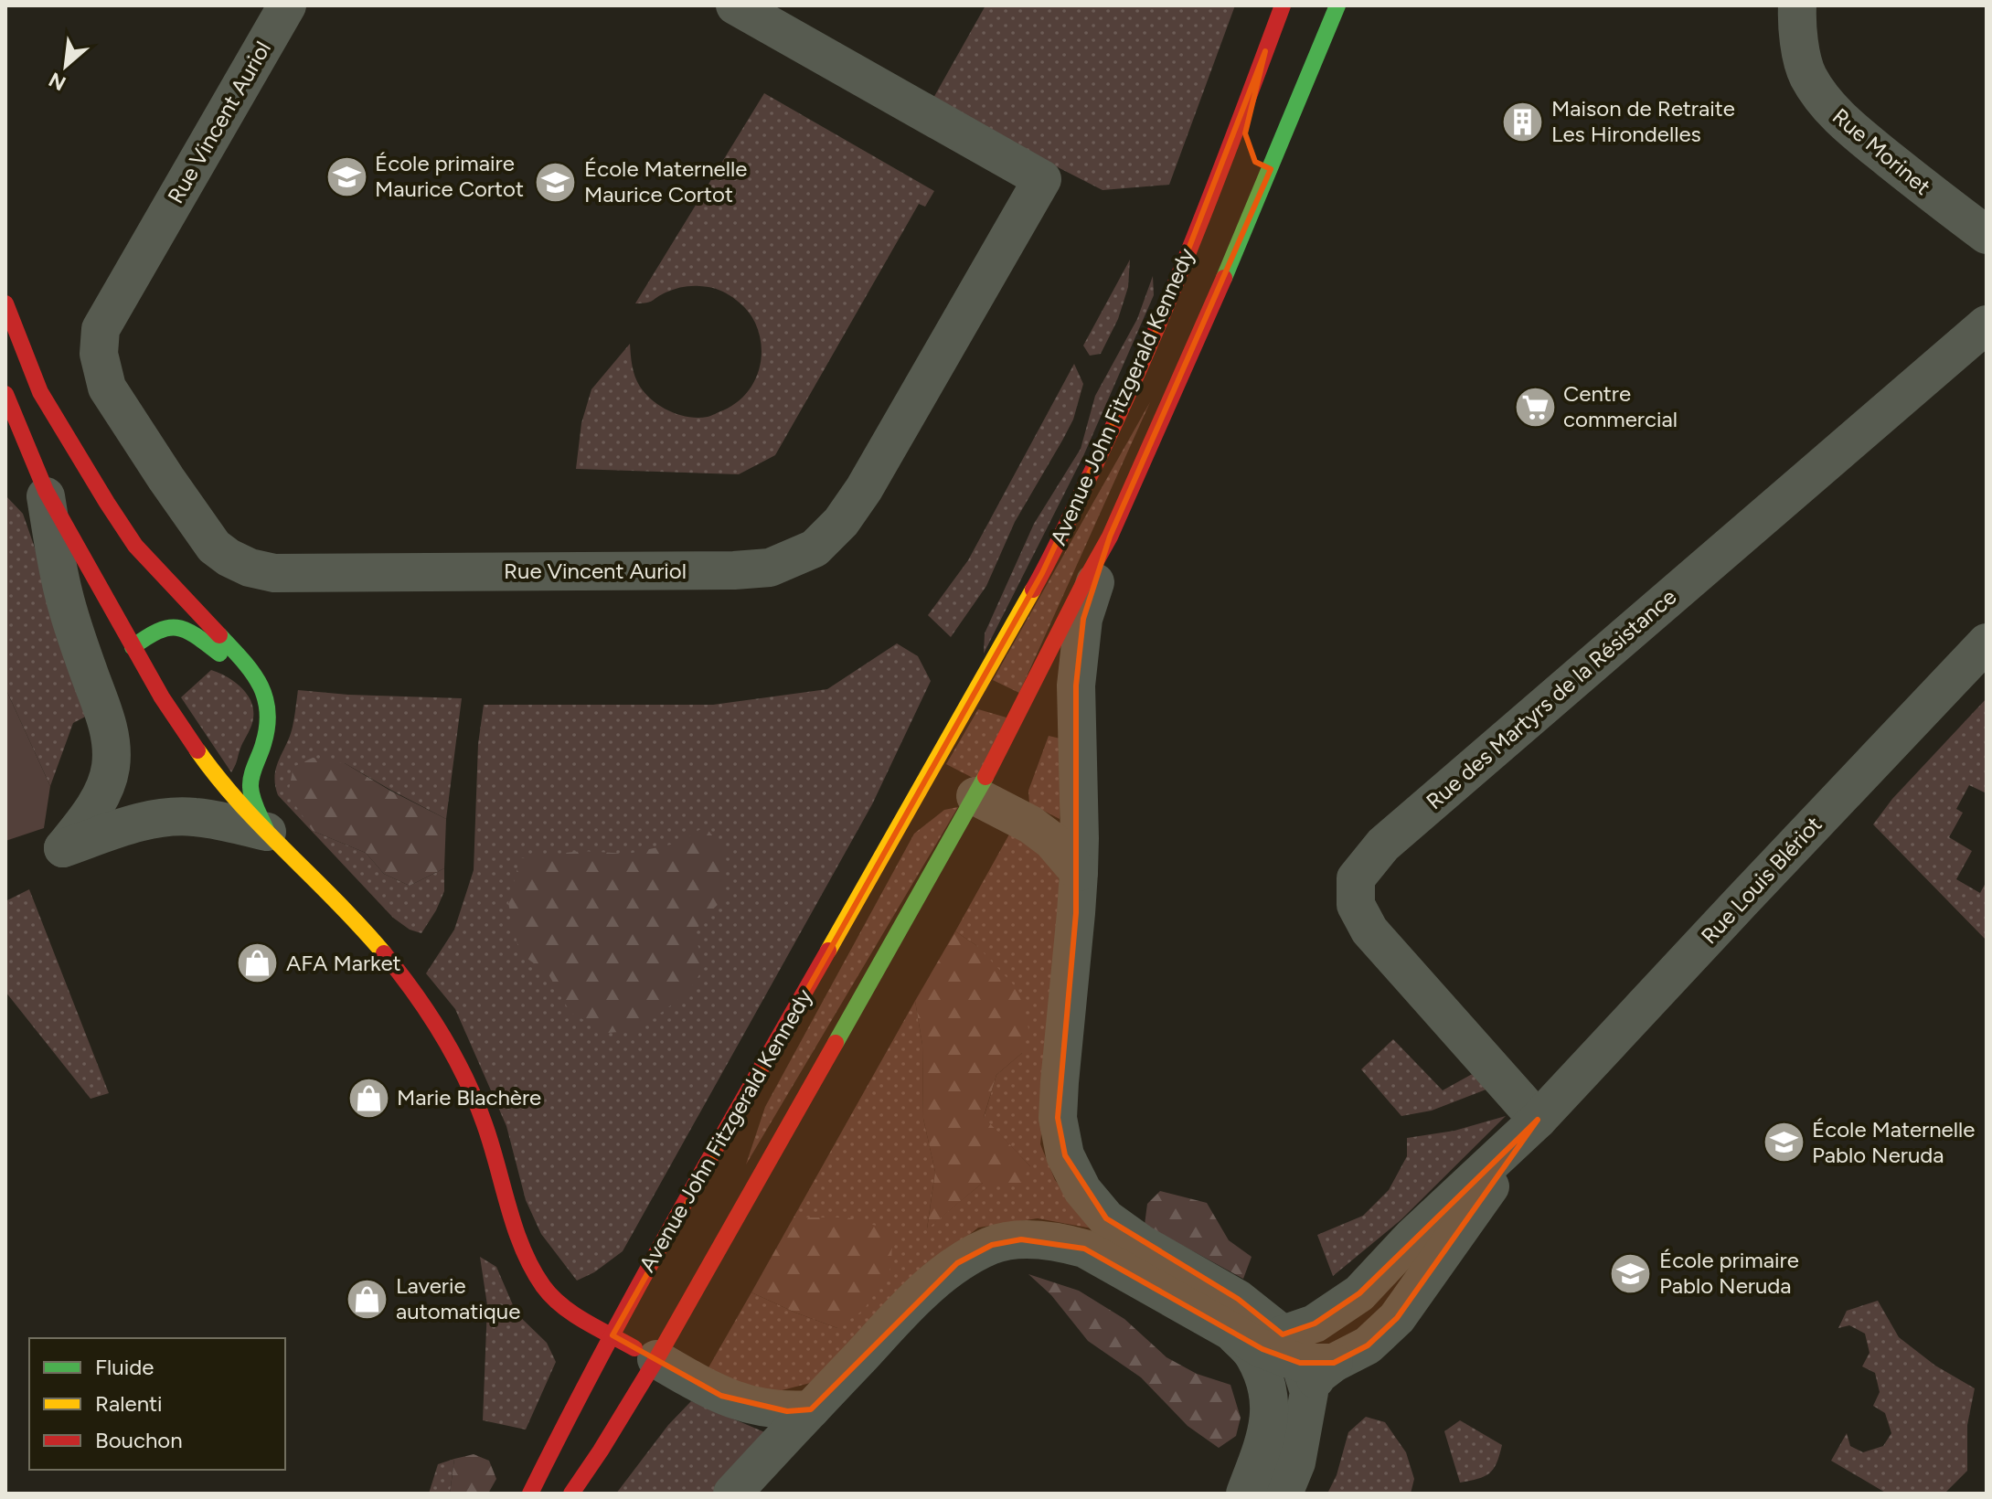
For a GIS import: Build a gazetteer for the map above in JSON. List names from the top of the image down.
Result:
{
  "streets": {
    "main road": ["Avenue John Fitzgerald Kennedy"],
    "street": [
      "Rue Vincent Auriol",
      "Rue Morinet",
      "Rue des Martyrs de la Résistance",
      "Rue Louis Blériot"
    ]
  },
  "crossings": [
    ["Avenue John Fitzgerald Kennedy", "Rue Louis Blériot"],
    ["Rue des Martyrs de la Résistance", "Rue Louis Blériot"]
  ],
  "places": {
    "building": ["Maison de Retraite Les Hirondelles"],
    "school or university": [
      "École primaire Maurice Cortot",
      "École Maternelle Maurice Cortot",
      "École Maternelle Pablo Neruda",
      "École primaire Pablo Neruda"
    ],
    "supermarket": ["Centre commercial"],
    "shop": ["AFA Market", "Marie Blachère", "Laverie automatique"]
  },
  "legend": ["Fluide", "Ralenti", "Bouchon"],
  "north": "bottom left"
}
